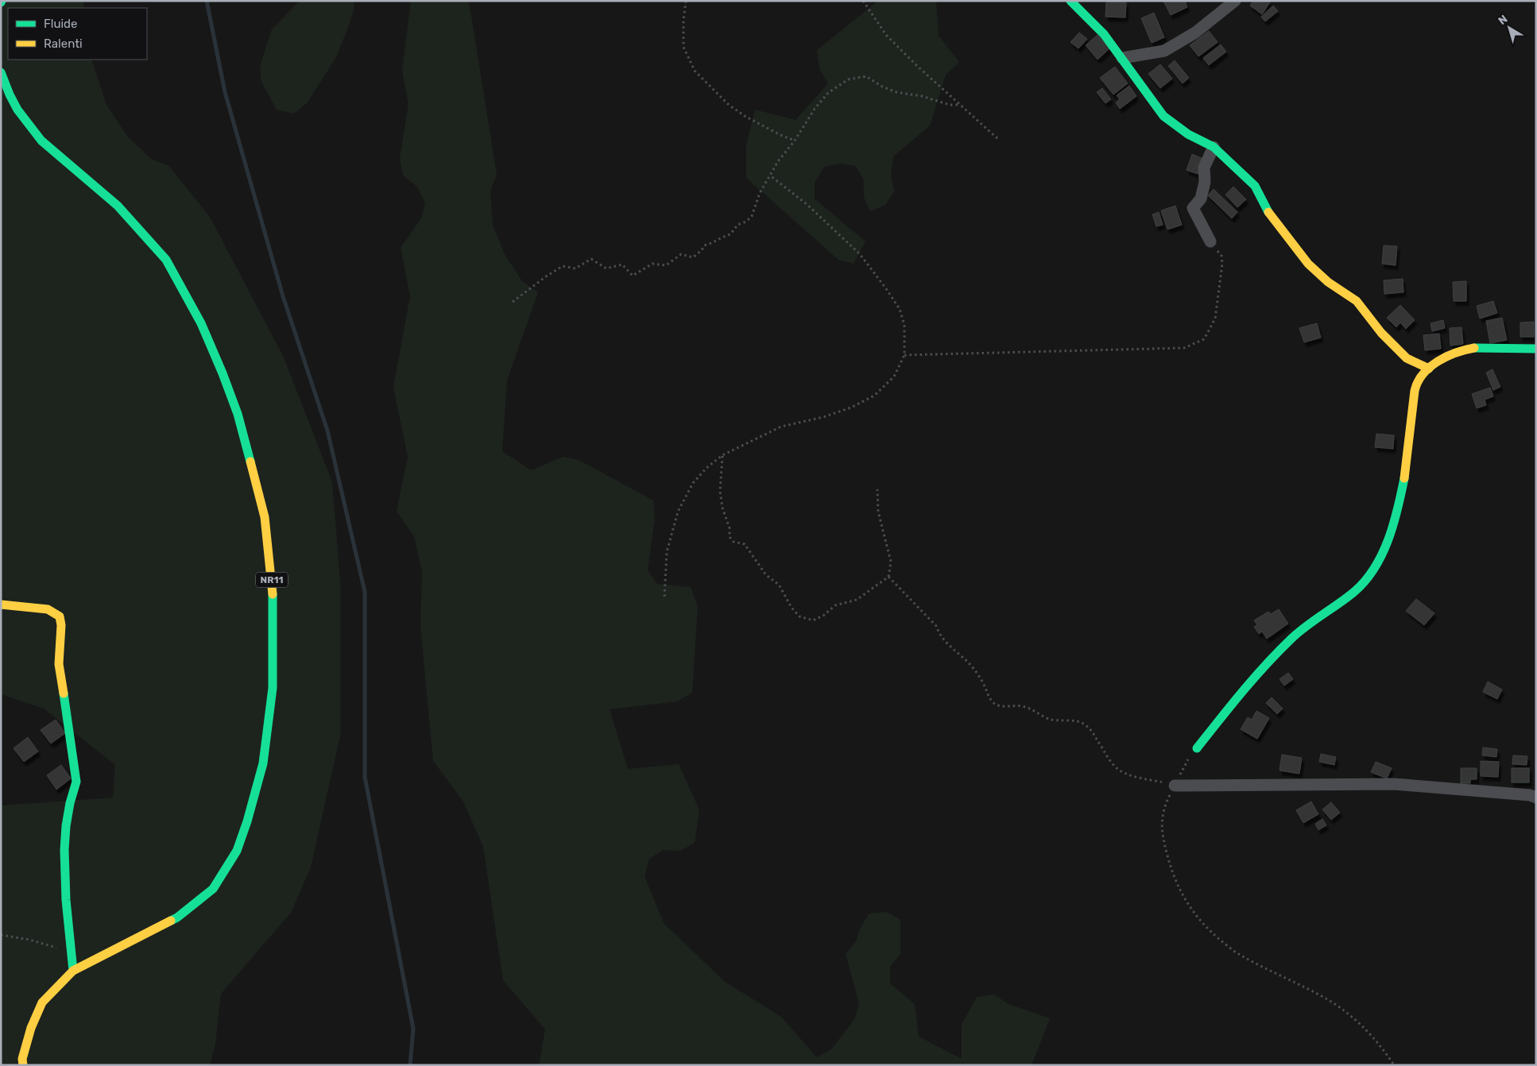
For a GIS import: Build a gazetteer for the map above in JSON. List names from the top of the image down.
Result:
{
  "streets": {
    "main road": ["NR11"]
  },
  "legend": ["Fluide", "Ralenti"],
  "north": "top left"
}
